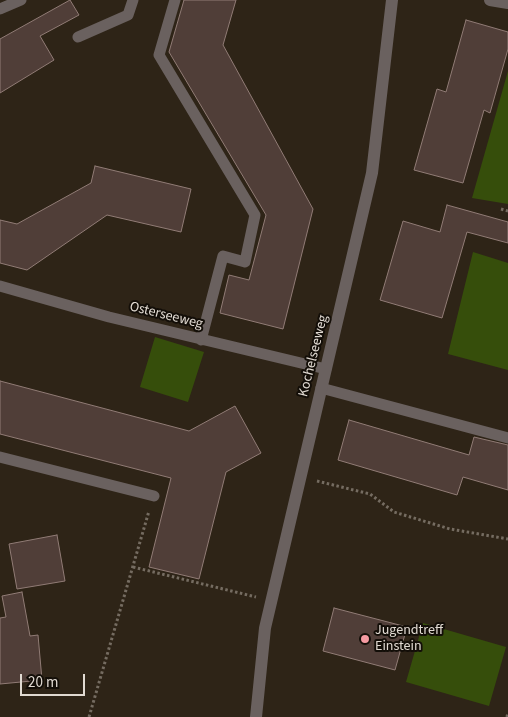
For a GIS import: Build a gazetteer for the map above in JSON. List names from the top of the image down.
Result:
{
  "streets": {
    "street": ["Kochelseeweg"],
    "lane": ["Osterseeweg"]
  },
  "crossings": [
    ["Osterseeweg", "Kochelseeweg"]
  ],
  "places": ["Jugendtreff Einstein"],
  "scale_bar": "20 m"
}
